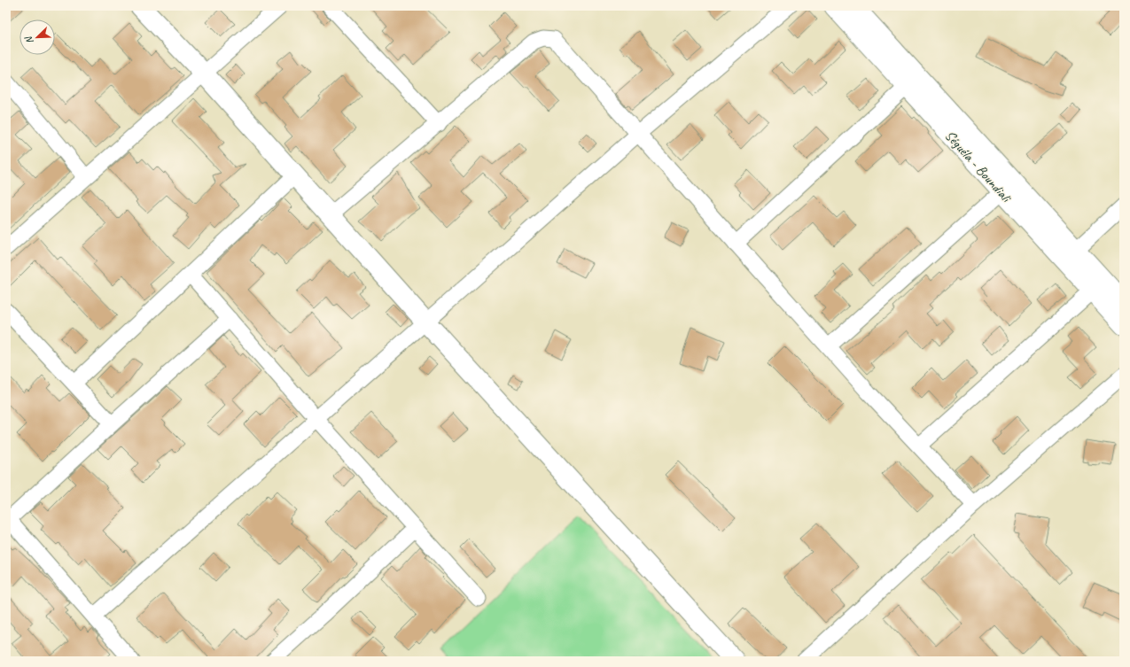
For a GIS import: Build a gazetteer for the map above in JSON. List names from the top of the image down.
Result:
{
  "streets": {
    "street": ["Séguéla - Boundiali"]
  },
  "north": "bottom left"
}
